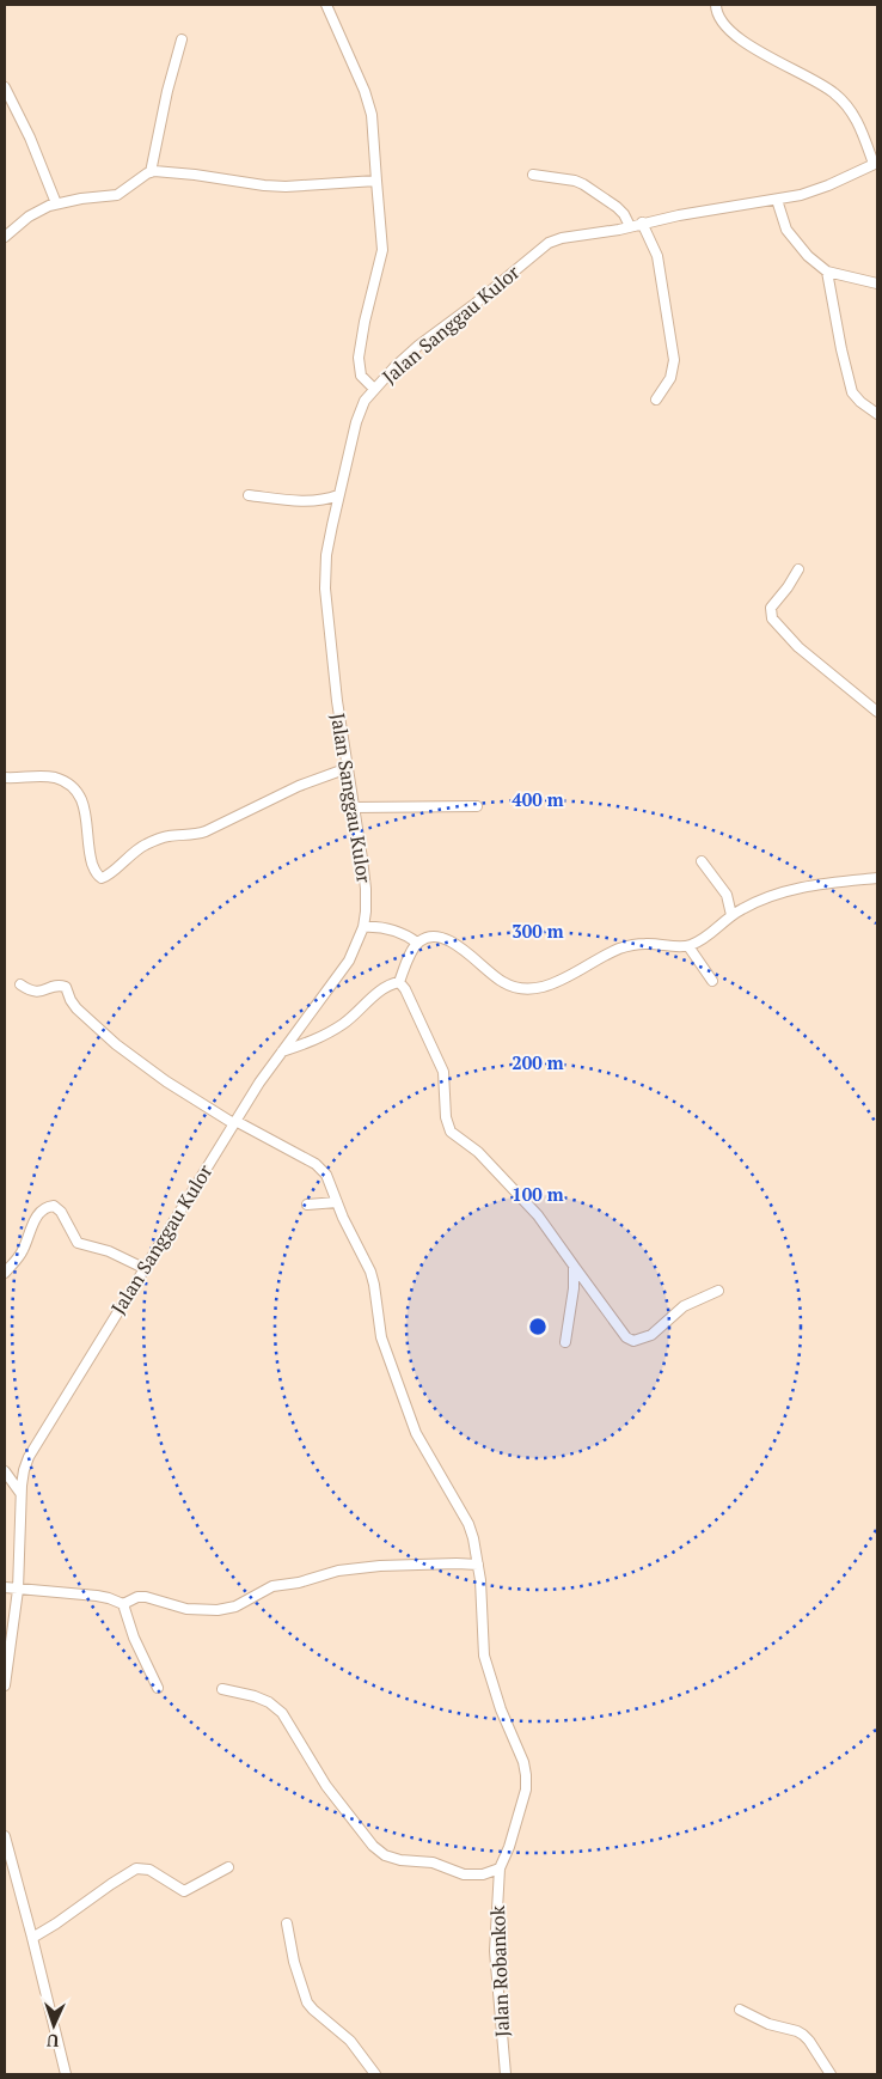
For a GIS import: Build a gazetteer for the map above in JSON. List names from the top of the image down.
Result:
{
  "streets": {
    "street": ["Jalan Sanggau Kulor", "Jalan Robankok"]
  },
  "crossings": [
    ["Jalan Sanggau Kulor", "Jalan Robankok"]
  ],
  "north": "bottom",
  "rings": [
    "400 m",
    "300 m",
    "200 m",
    "100 m"
  ]
}
